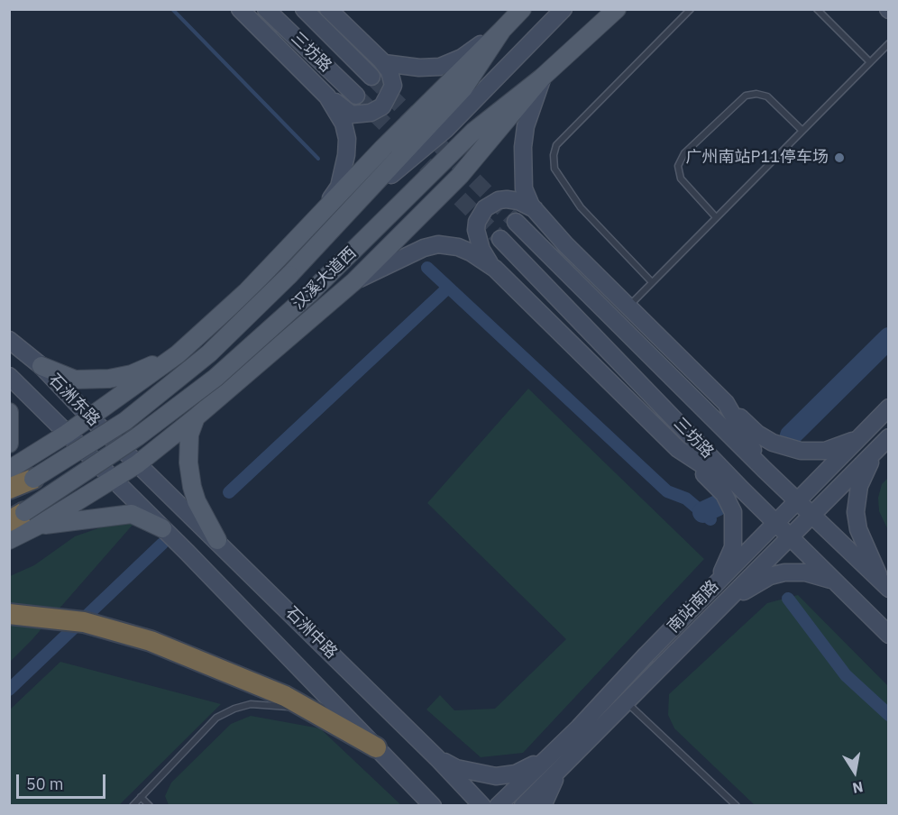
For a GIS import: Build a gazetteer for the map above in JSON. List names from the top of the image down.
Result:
{
  "streets": {
    "main road": [
      "三坊路",
      "汉溪大道西",
      "石洲东路",
      "南站南路",
      "石洲中路"
    ]
  },
  "crossings": [
    ["三坊路", "南站南路"],
    ["石洲东路", "石洲中路"]
  ],
  "places": ["广州南站P11停车场"],
  "scale_bar": "50 m",
  "north": "bottom"
}
